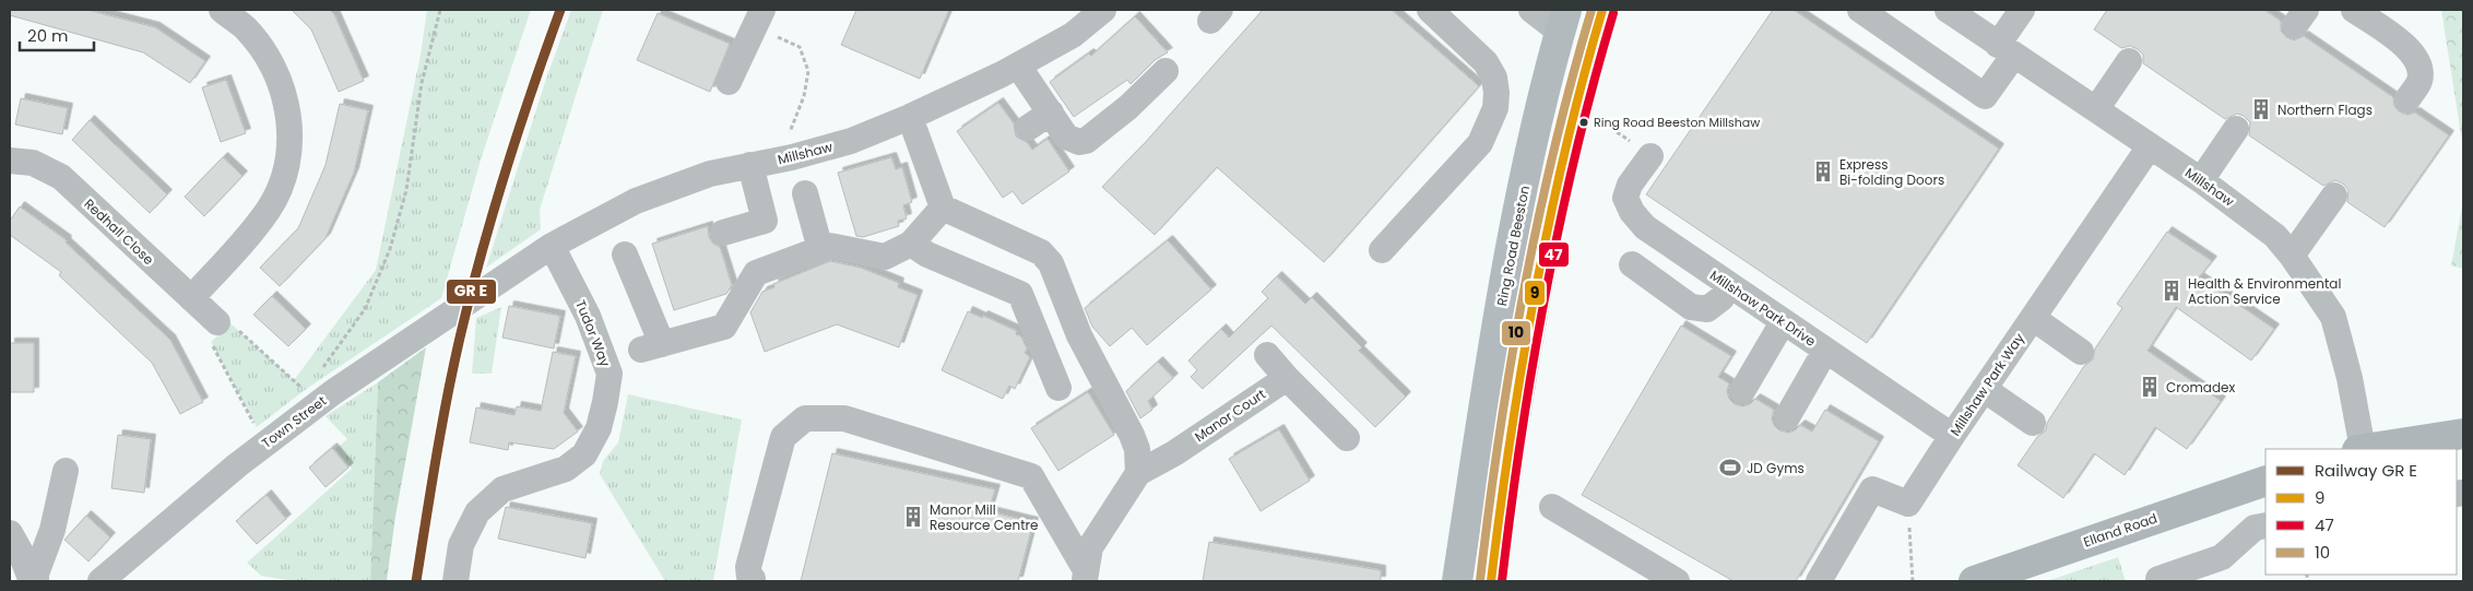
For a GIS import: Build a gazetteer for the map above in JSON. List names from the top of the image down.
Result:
{
  "streets": {
    "highway": ["Ring Road Beeston"],
    "main road": ["Elland Road"],
    "street": [
      "Millshaw",
      "Redhall Close",
      "Millshaw Park Drive",
      "Tudor Way",
      "Millshaw Park Way",
      "Manor Court",
      "Town Street"
    ]
  },
  "crossings": [
    ["Millshaw", "Tudor Way"],
    ["Millshaw", "Millshaw Park Way"],
    ["Millshaw", "Town Street"],
    ["Millshaw Park Drive", "Millshaw Park Way"]
  ],
  "places": {
    "building": [
      "Northern Flags",
      "Express Bi-folding Doors",
      "Health & Environmental Action Service",
      "Cromadex",
      "Manor Mill Resource Centre"
    ],
    "other": ["Ring Road Beeston Millshaw"],
    "sports": ["JD Gyms"]
  },
  "lines": ["transit line 9", "transit line 10", "transit line 47"],
  "legend": [
    "Railway GR E",
    "9",
    "47",
    "10"
  ],
  "scale_bar": "20 m"
}
